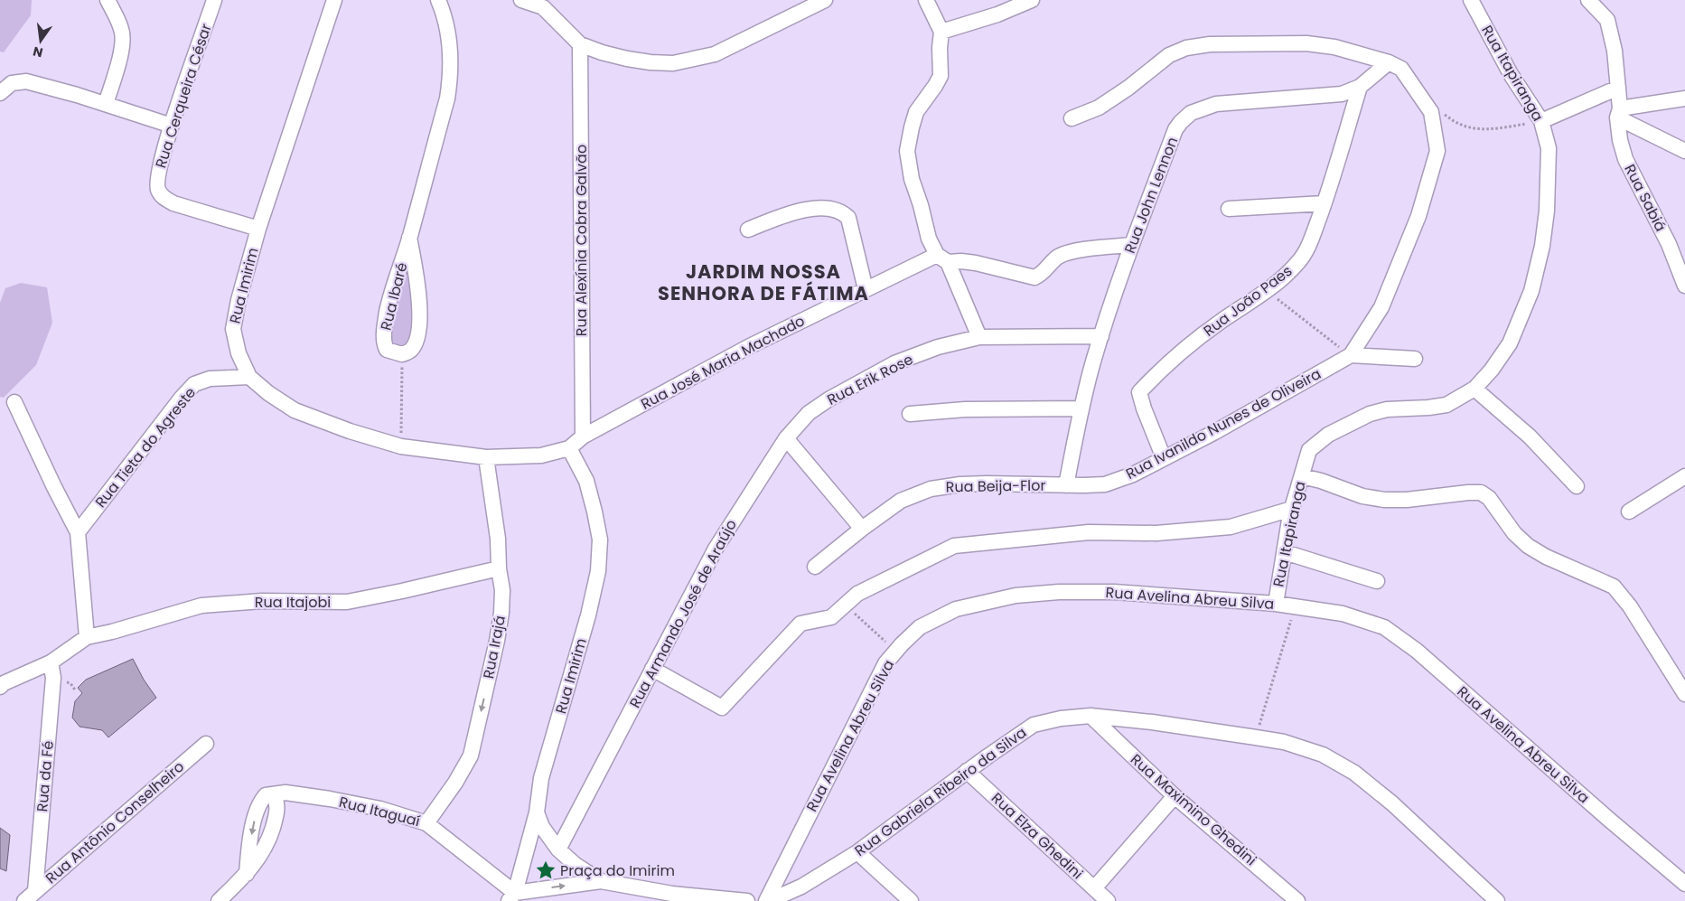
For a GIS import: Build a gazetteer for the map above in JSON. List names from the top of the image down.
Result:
{
  "streets": {
    "street": [
      "Rua Itapiranga",
      "Rua Cerqueira César",
      "Rua John Lennon",
      "Rua Sabiá",
      "Rua Alexínia Cobra Galvão",
      "Rua Imirim",
      "Rua Ibaré",
      "Rua João Paes",
      "Rua José Maria Machado",
      "Rua Erik Rose",
      "Rua Ivanildo Nunes de Oliveira",
      "Rua Tieta do Agreste",
      "Rua Beija-Flor",
      "Rua Avelina Abreu Silva",
      "Rua Itajobi",
      "Rua Armando José de Araújo",
      "Rua Irajá",
      "Rua da Fé",
      "Rua Gabriela Ribeiro da Silva",
      "Rua Maximino Ghedini",
      "Rua Itaguaí",
      "Rua Antônio Conselheiro",
      "Rua Elza Ghedini"
    ]
  },
  "crossings": [
    ["Rua Itapiranga", "Rua Avelina Abreu Silva"],
    ["Rua Cerqueira César", "Rua Imirim"],
    ["Rua John Lennon", "Rua João Paes"],
    ["Rua John Lennon", "Rua Erik Rose"],
    ["Rua John Lennon", "Rua Ivanildo Nunes de Oliveira"],
    ["Rua John Lennon", "Rua Beija-Flor"],
    ["Rua Alexínia Cobra Galvão", "Rua Imirim"],
    ["Rua Alexínia Cobra Galvão", "Rua José Maria Machado"],
    ["Rua Imirim", "Rua José Maria Machado"],
    ["Rua Imirim", "Rua Tieta do Agreste"],
    ["Rua Imirim", "Rua Irajá"],
    ["Rua Imirim", "Rua Itaguaí"],
    ["Rua João Paes", "Rua Ivanildo Nunes de Oliveira"],
    ["Rua Erik Rose", "Rua Armando José de Araújo"],
    ["Rua Ivanildo Nunes de Oliveira", "Rua Beija-Flor"],
    ["Rua Avelina Abreu Silva", "Rua Gabriela Ribeiro da Silva"],
    ["Rua Itajobi", "Rua Irajá"],
    ["Rua Irajá", "Rua Itaguaí"],
    ["Rua da Fé", "Rua Antônio Conselheiro"],
    ["Rua Gabriela Ribeiro da Silva", "Rua Maximino Ghedini"],
    ["Rua Gabriela Ribeiro da Silva", "Rua Elza Ghedini"]
  ],
  "one_way": ["Rua Irajá"],
  "districts": ["JARDIM NOSSA SENHORA DE FÁTIMA"],
  "places": {
    "place": ["Praça do Imirim"]
  },
  "north": "bottom"
}
